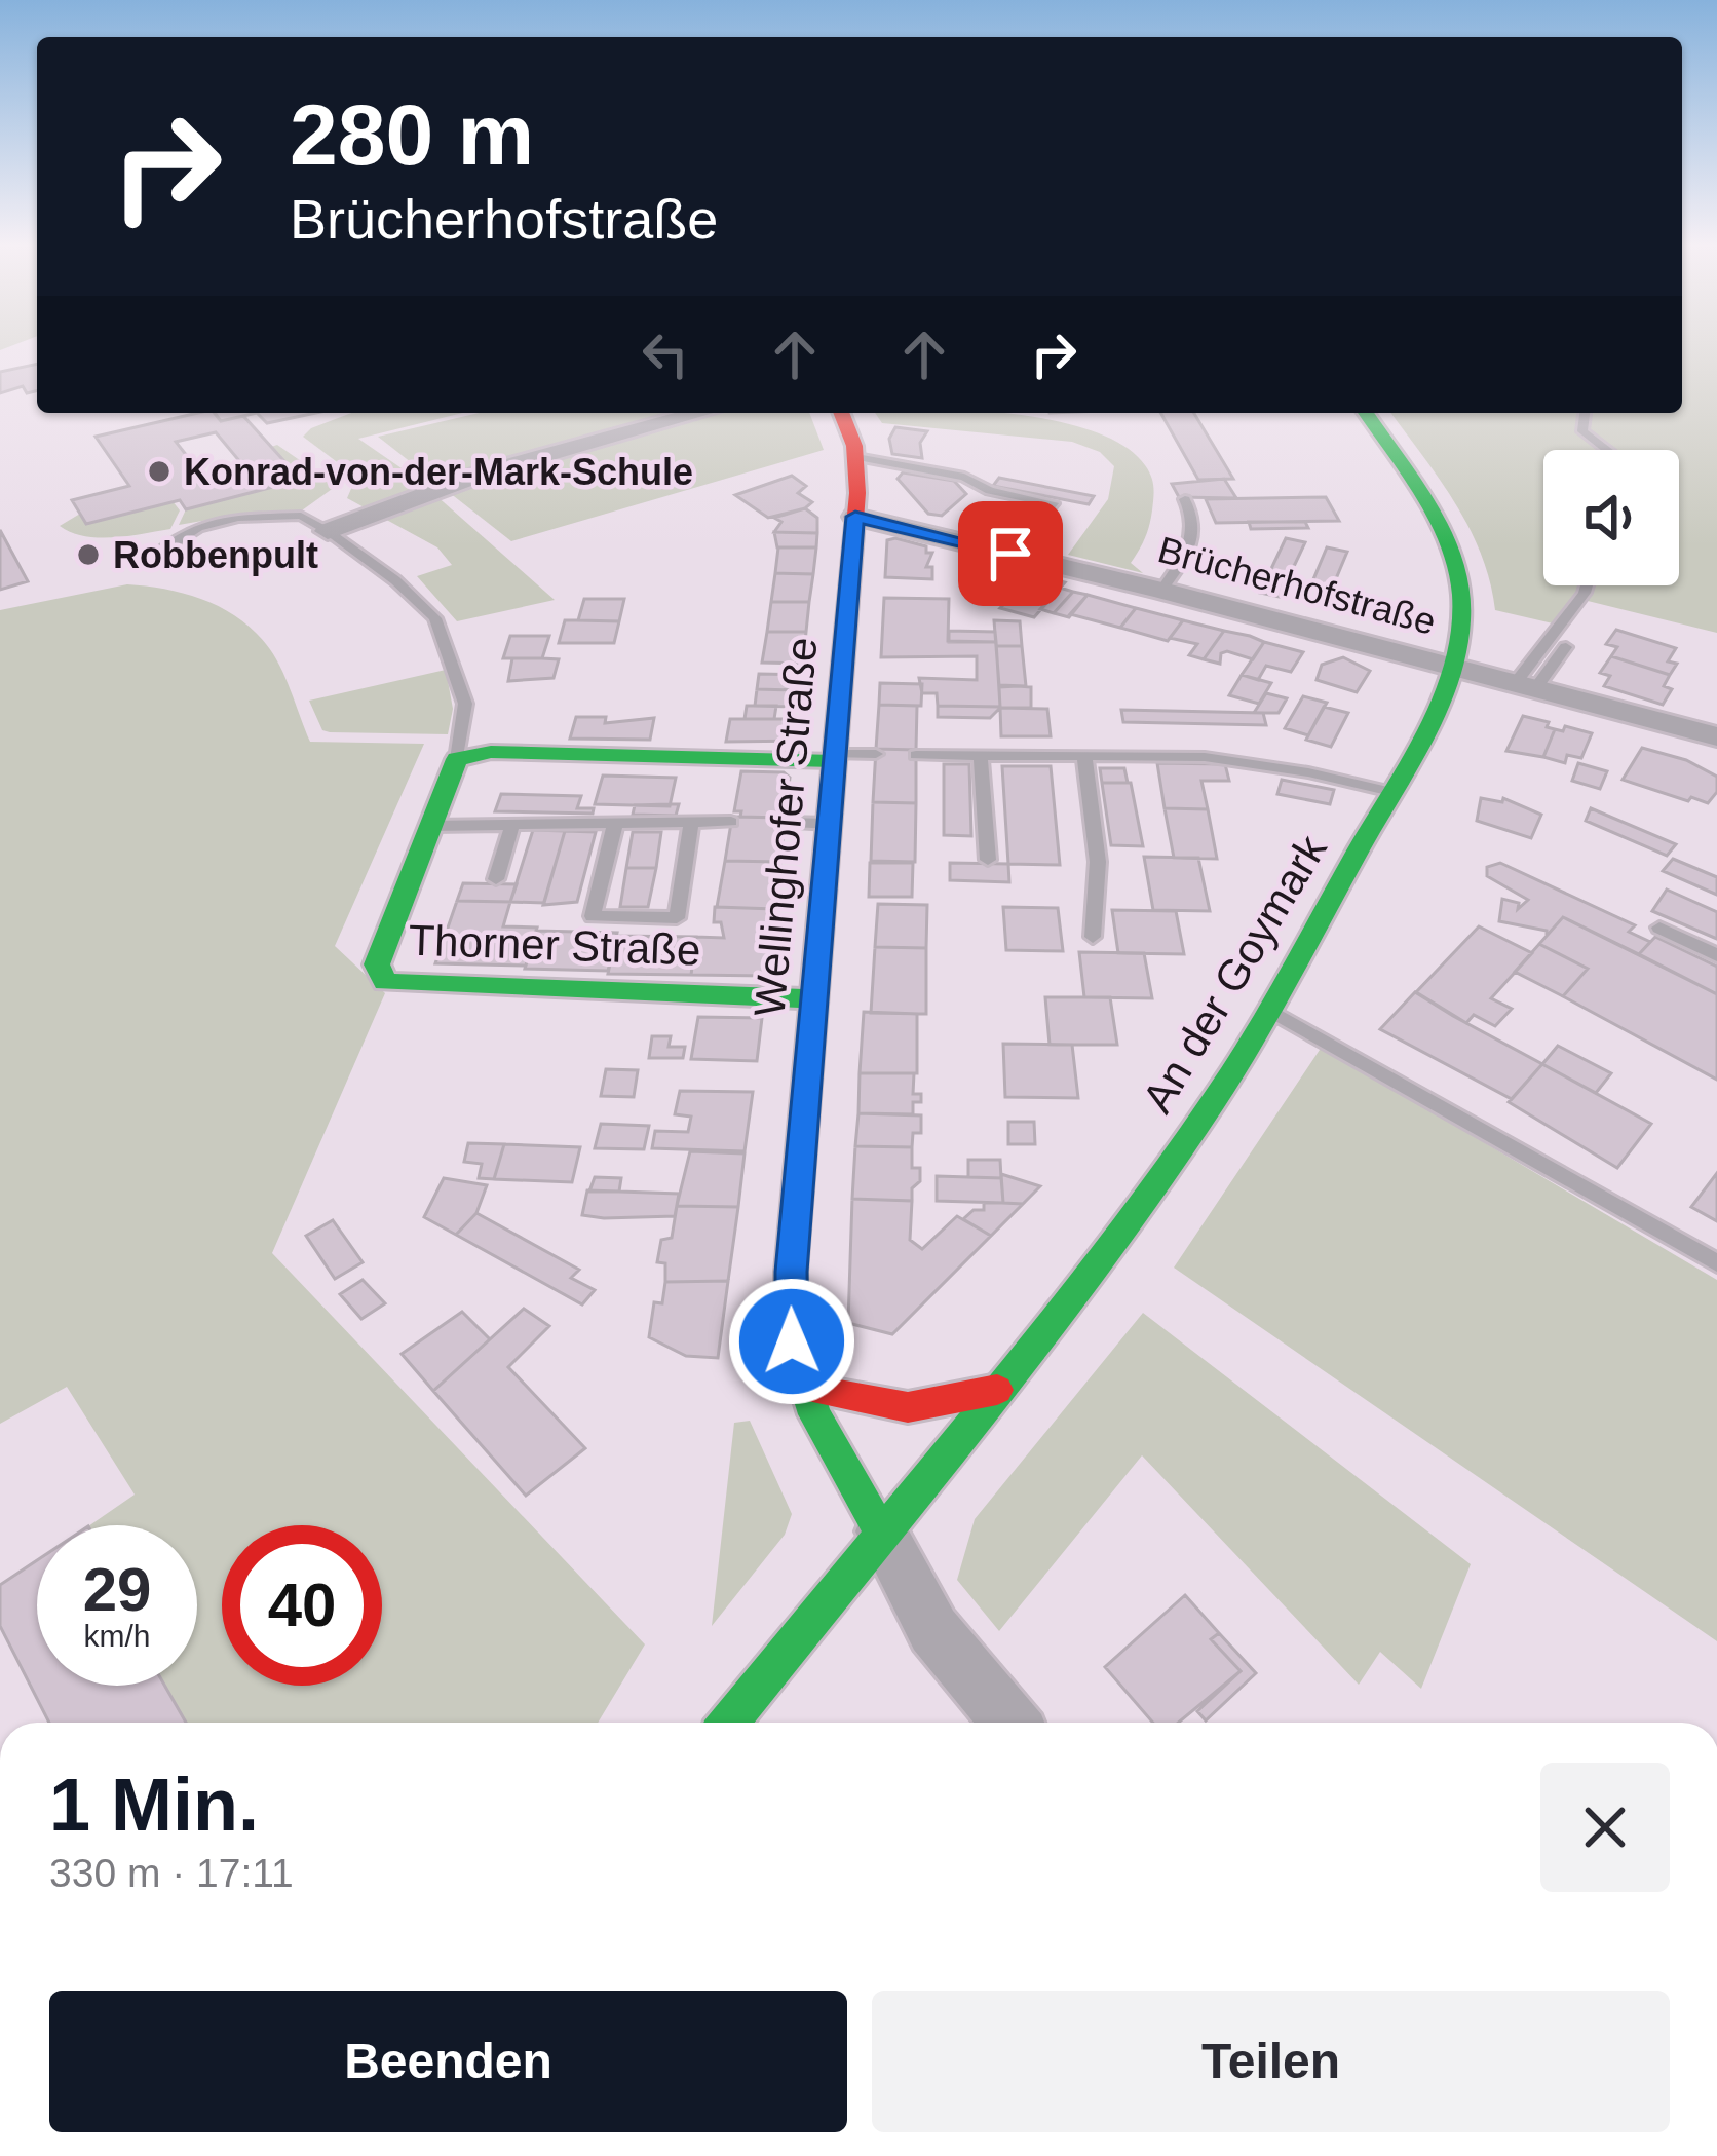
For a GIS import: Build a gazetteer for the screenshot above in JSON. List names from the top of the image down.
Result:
{
  "streets": {
    "street": [
      "Brücherhofstraße",
      "Wellinghofer Straße",
      "Thorner Straße",
      "An der Goymark"
    ]
  },
  "crossings": [
    ["Brücherhofstraße", "Wellinghofer Straße"],
    ["Brücherhofstraße", "An der Goymark"],
    ["Wellinghofer Straße", "Thorner Straße"],
    ["Wellinghofer Straße", "An der Goymark"]
  ],
  "places": ["Konrad-von-der-Mark-Schule", "Robbenpult"],
  "page": {
    "turn": ["280 m", "Brücherhofstraße"],
    "speed": "29 km/h",
    "limit": "40",
    "heading": ["1 Min.", "330 m · 17:11"],
    "buttons": ["Beenden", "Teilen"]
  }
}
